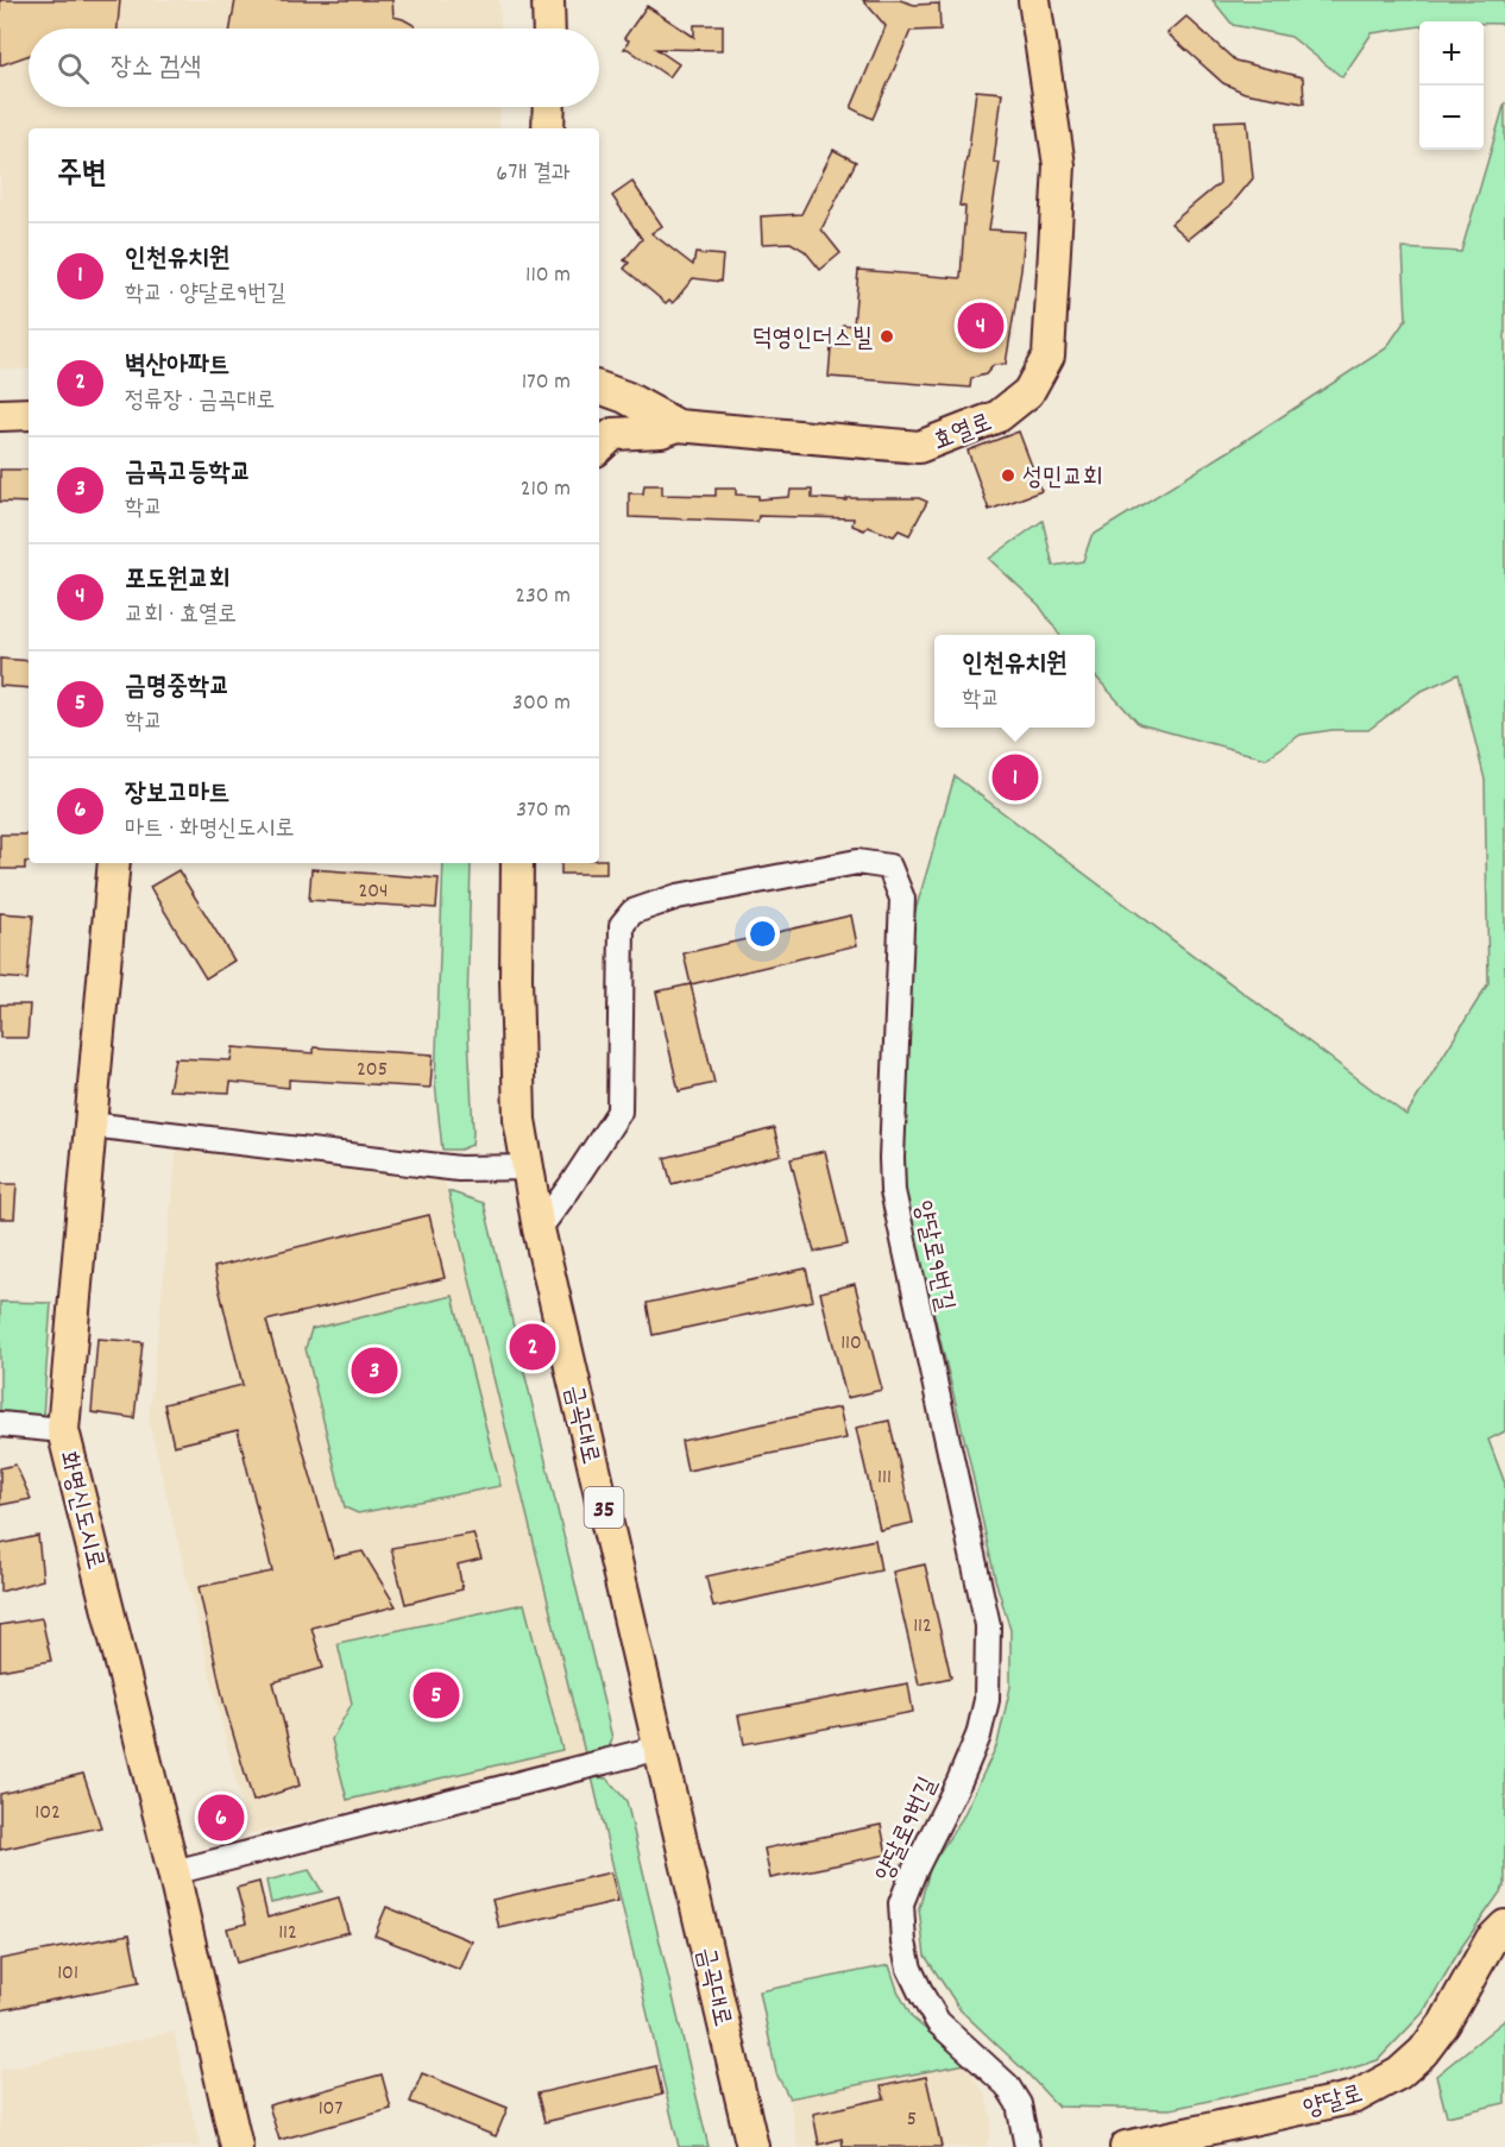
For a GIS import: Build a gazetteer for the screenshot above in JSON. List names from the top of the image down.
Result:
{
  "streets": {
    "main road": [
      "효열로",
      "금곡대로",
      "35",
      "화명신도시로",
      "양달로"
    ],
    "street": ["양달로9번길"]
  },
  "crossings": [
    ["양달로9번길", "금곡대로"]
  ],
  "places": ["덕영인더스빌", "성민교회"],
  "house_numbers": [
    "204",
    "205",
    "110",
    "111",
    "112",
    "102",
    "112",
    "101",
    "107",
    "5"
  ],
  "page": {
    "map_buttons": ["+", "−"],
    "search": "장소 검색",
    "heading": ["주변", "6개 결과"],
    "list": [
      {
        "mark": "1",
        "name": "인천유치원",
        "note": "학교 · 양달로9번길",
        "value": "110 m"
      },
      {
        "mark": "2",
        "name": "벽산아파트",
        "note": "정류장 · 금곡대로",
        "value": "170 m"
      },
      {
        "mark": "3",
        "name": "금곡고등학교",
        "note": "학교",
        "value": "210 m"
      },
      {
        "mark": "4",
        "name": "포도원교회",
        "note": "교회 · 효열로",
        "value": "230 m"
      },
      {
        "mark": "5",
        "name": "금명중학교",
        "note": "학교",
        "value": "300 m"
      },
      {
        "mark": "6",
        "name": "장보고마트",
        "note": "마트 · 화명신도시로",
        "value": "370 m"
      }
    ],
    "pins": [
      "4",
      "1",
      "2",
      "3",
      "5",
      "6"
    ],
    "popup": ["인천유치원", "학교"]
  }
}
